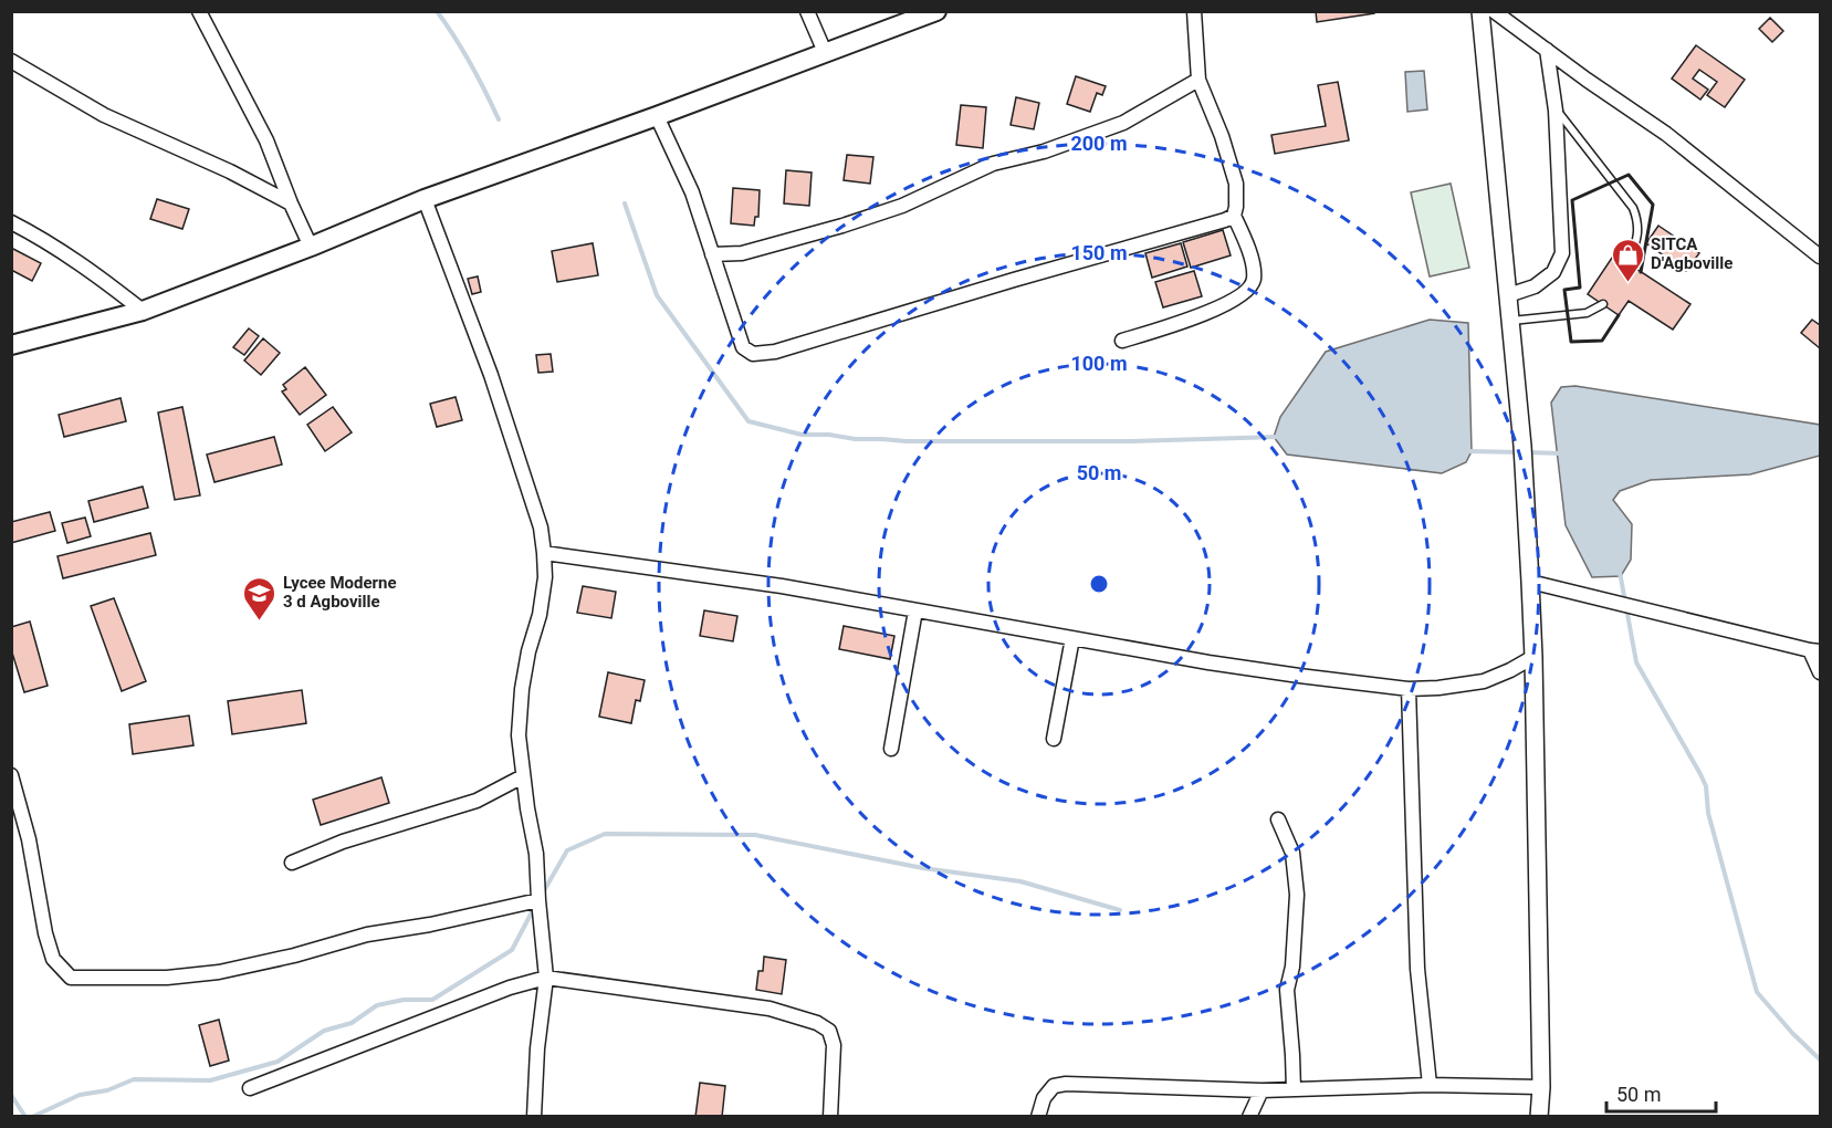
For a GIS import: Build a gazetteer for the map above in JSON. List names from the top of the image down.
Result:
{
  "places": {
    "shop": ["SITCA D'Agboville"],
    "school or university": ["Lycee Moderne 3 d Agboville"]
  },
  "scale_bar": "50 m",
  "rings": [
    "200 m",
    "150 m",
    "100 m",
    "50 m"
  ]
}
